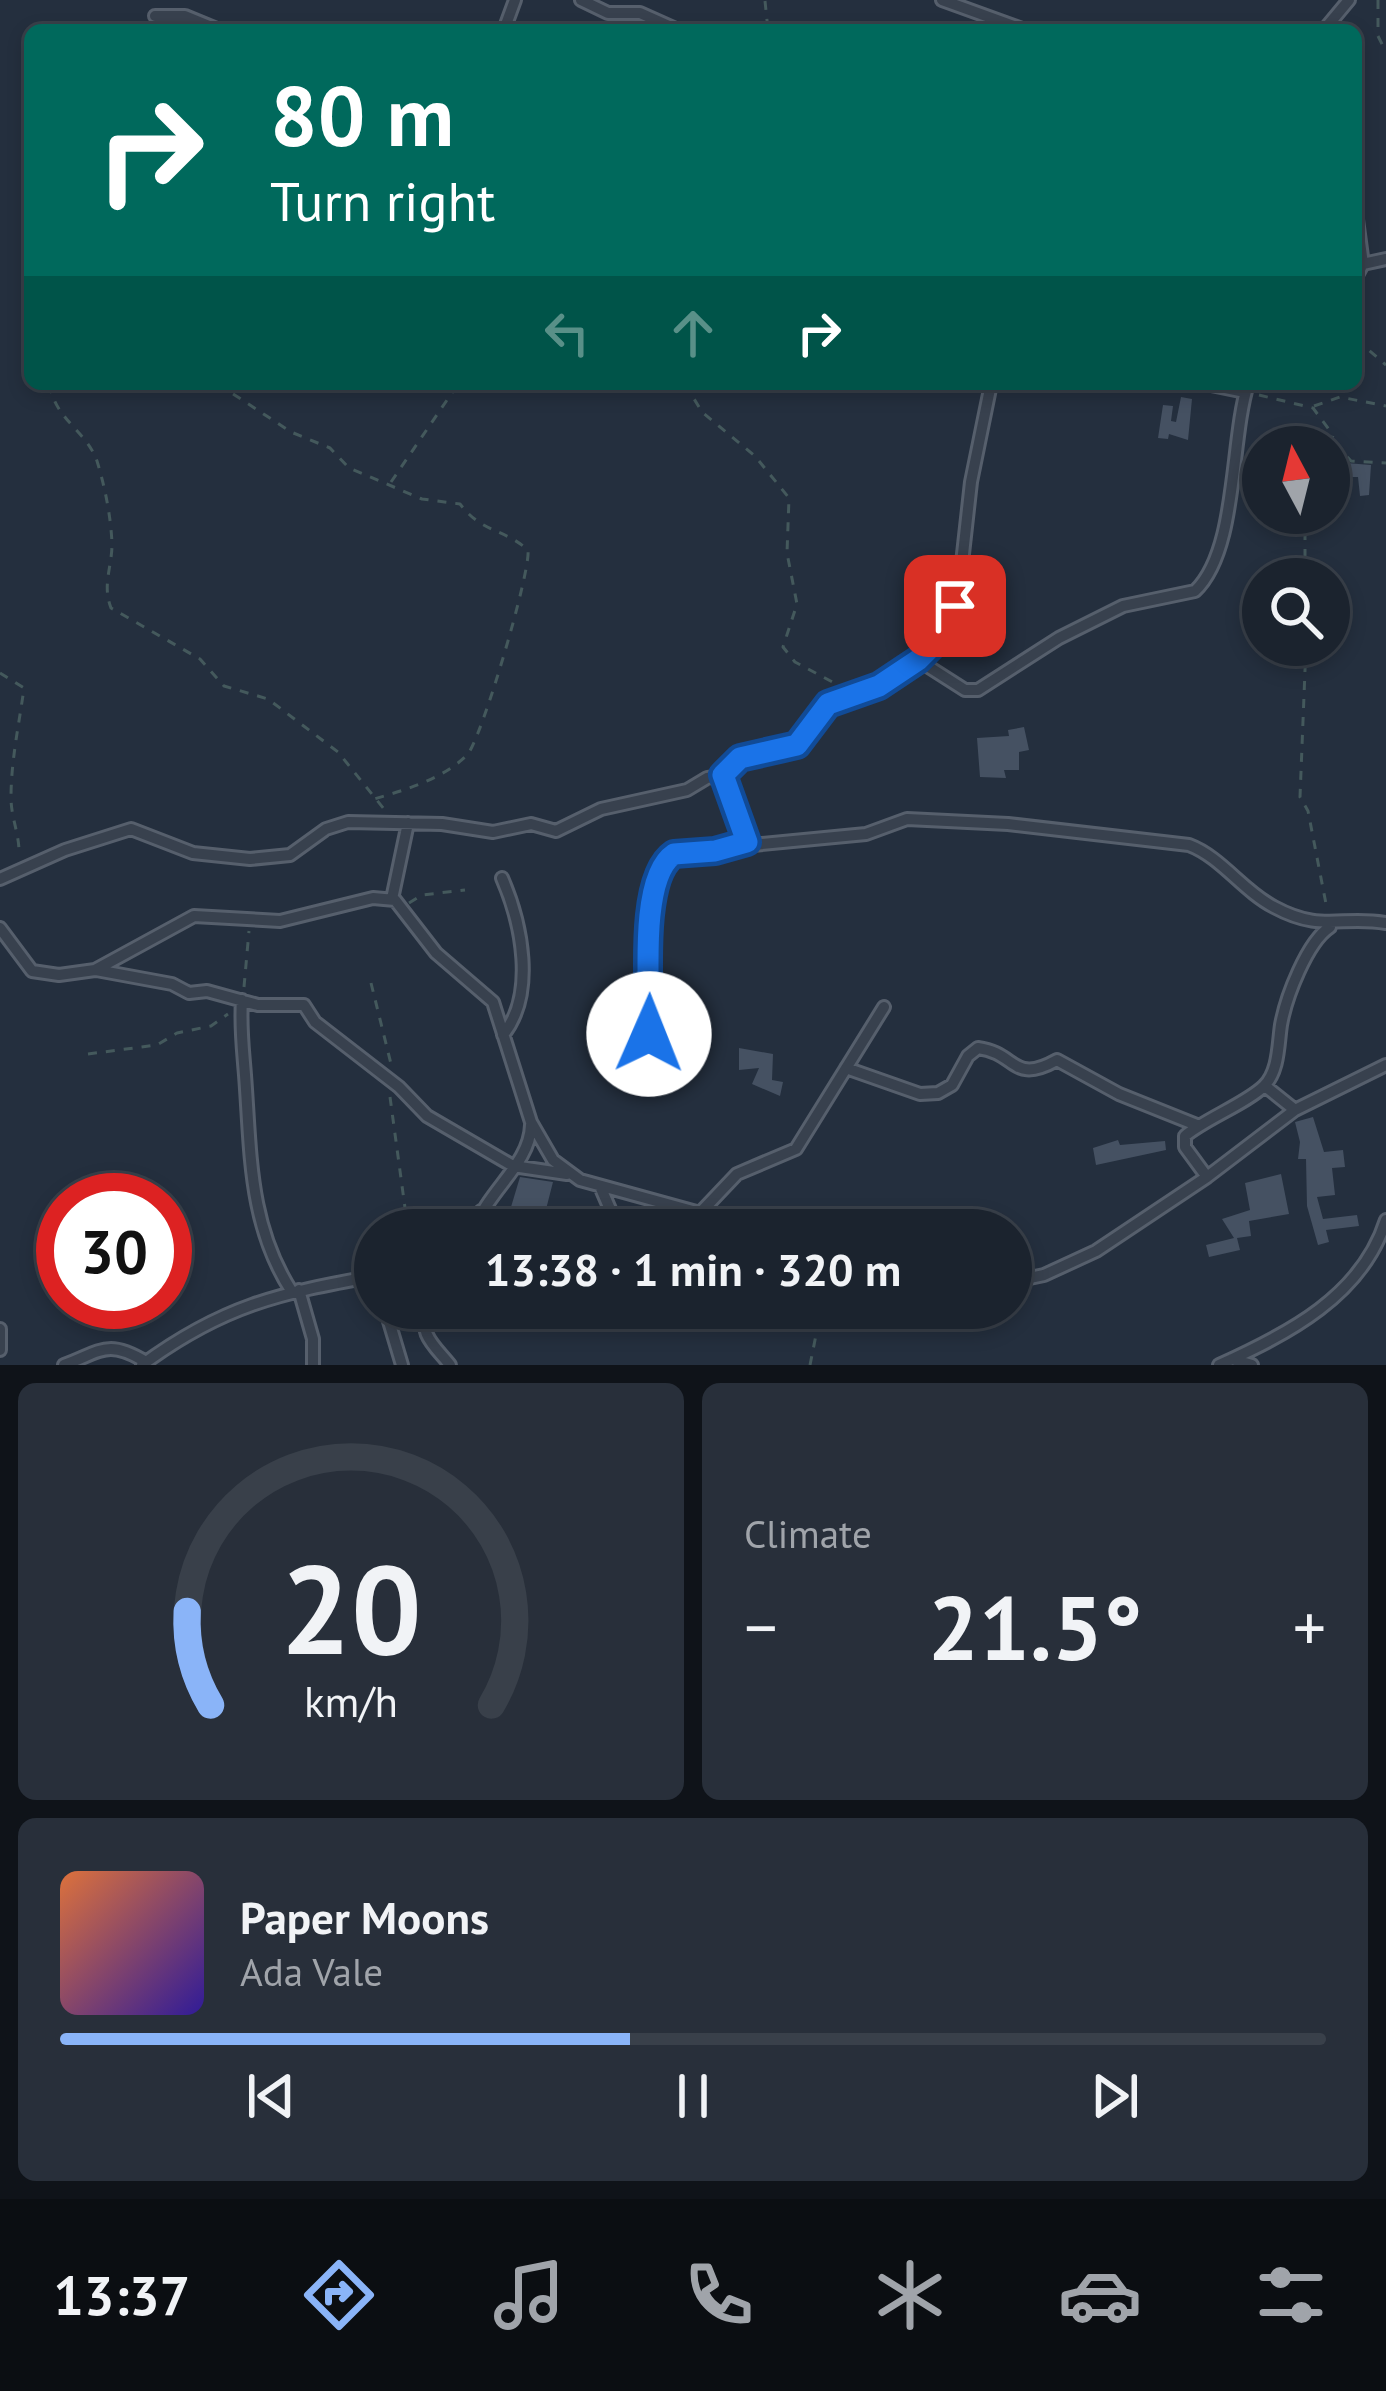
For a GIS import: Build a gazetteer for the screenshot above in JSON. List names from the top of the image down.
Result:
{
  "north": "top",
  "page": {
    "turn": ["80 m", "Turn right"],
    "limit": "30",
    "trip": "13:38 · 1 min · 320 m",
    "tile": "Climate",
    "heat": ["−", "21.5°", "+"],
    "song": ["Paper Moons", "Ada Vale"],
    "tabs": "13:37",
    "gauge": ["20", "km/h"]
  }
}
